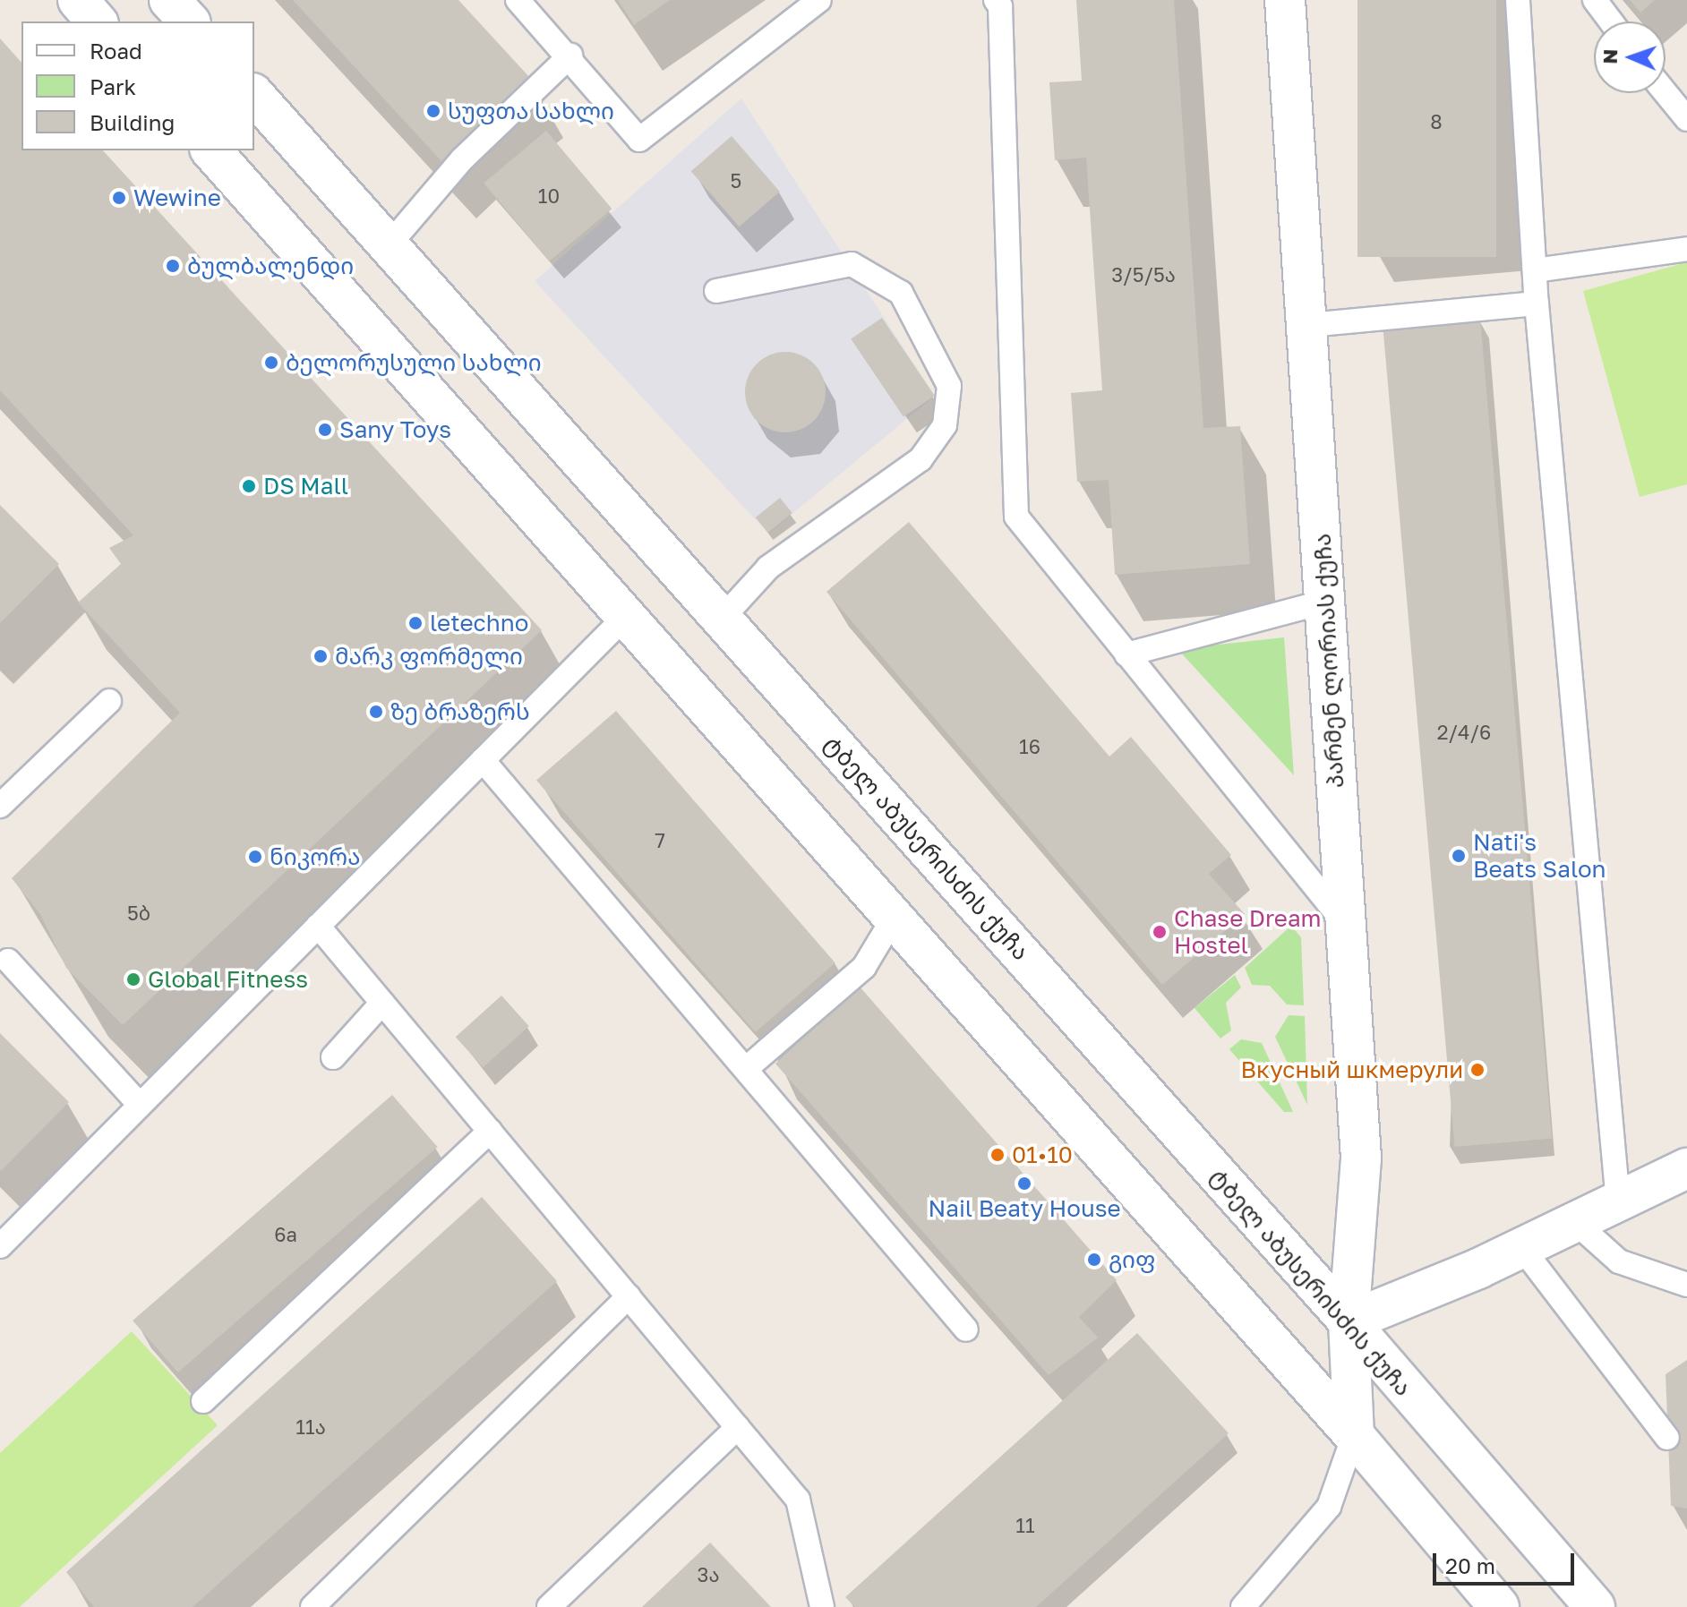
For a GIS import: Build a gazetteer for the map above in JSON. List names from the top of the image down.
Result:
{
  "streets": {
    "main road": ["პარმენ ლორიას ქუჩა", "ტბელ აბუსერისძის ქუჩა"]
  },
  "crossings": [
    ["პარმენ ლორიას ქუჩა", "ტბელ აბუსერისძის ქუჩა"]
  ],
  "places": [
    "სუფთა სახლი",
    "Wewine",
    "ბულბალენდი",
    "ბელორუსული სახლი",
    "Sany Toys",
    "DS Mall",
    "letechno",
    "მარკ ფორმელი",
    "ზე ბრაზერს",
    "Nati's Beats Salon",
    "ნიკორა",
    "Chase Dream Hostel",
    "Global Fitness",
    "Вкусный шкмерули",
    "01•10",
    "Nail Beaty House",
    "გიფ"
  ],
  "house_numbers": [
    "8",
    "5",
    "10",
    "3/5/5ა",
    "2/4/6",
    "16",
    "7",
    "5ბ",
    "6a",
    "11ა",
    "11",
    "3ა"
  ],
  "legend": ["Road", "Park", "Building"],
  "scale_bar": "20 m",
  "north": "left"
}
